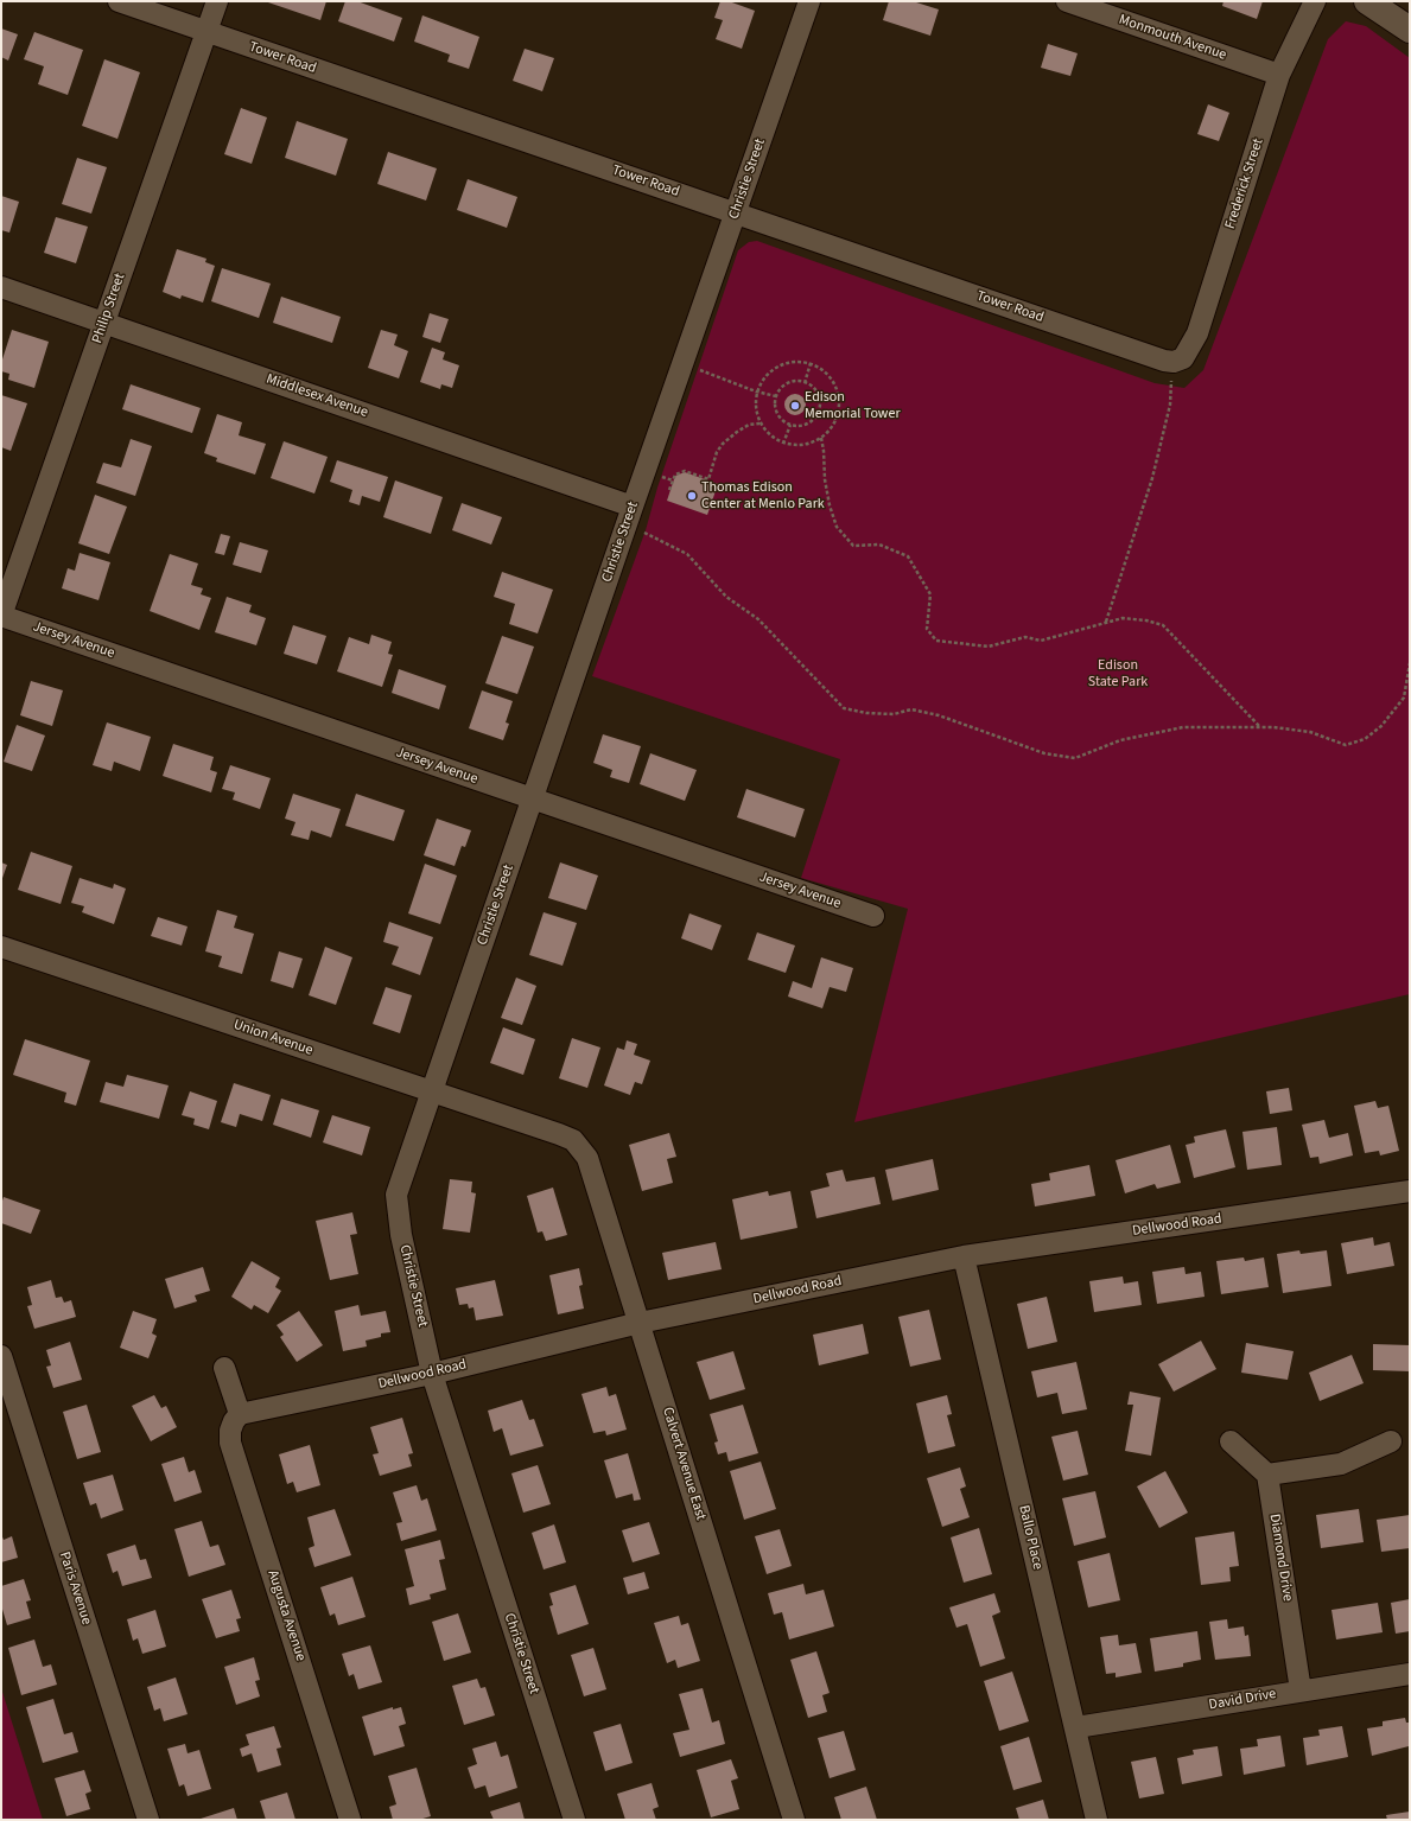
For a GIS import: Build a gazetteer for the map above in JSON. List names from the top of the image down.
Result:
{
  "streets": {
    "street": [
      "Monmouth Avenue",
      "Tower Road",
      "Christie Street",
      "Frederick Street",
      "Philip Street",
      "Middlesex Avenue",
      "Jersey Avenue",
      "Union Avenue",
      "Dellwood Road",
      "Calvert Avenue East",
      "Ballo Place",
      "Diamond Drive",
      "Paris Avenue",
      "Augusta Avenue",
      "David Drive"
    ]
  },
  "crossings": [
    ["Monmouth Avenue", "Frederick Street"],
    ["Tower Road", "Christie Street"],
    ["Tower Road", "Frederick Street"],
    ["Tower Road", "Philip Street"],
    ["Christie Street", "Middlesex Avenue"],
    ["Christie Street", "Jersey Avenue"],
    ["Christie Street", "Union Avenue"],
    ["Christie Street", "Dellwood Road"],
    ["Philip Street", "Middlesex Avenue"],
    ["Philip Street", "Jersey Avenue"],
    ["Union Avenue", "Calvert Avenue East"],
    ["Dellwood Road", "Calvert Avenue East"],
    ["Dellwood Road", "Ballo Place"],
    ["Dellwood Road", "Augusta Avenue"],
    ["Ballo Place", "David Drive"],
    ["Diamond Drive", "David Drive"]
  ],
  "parks": ["Edison State Park"],
  "places": ["Edison Memorial Tower", "Thomas Edison Center at Menlo Park"]
}
